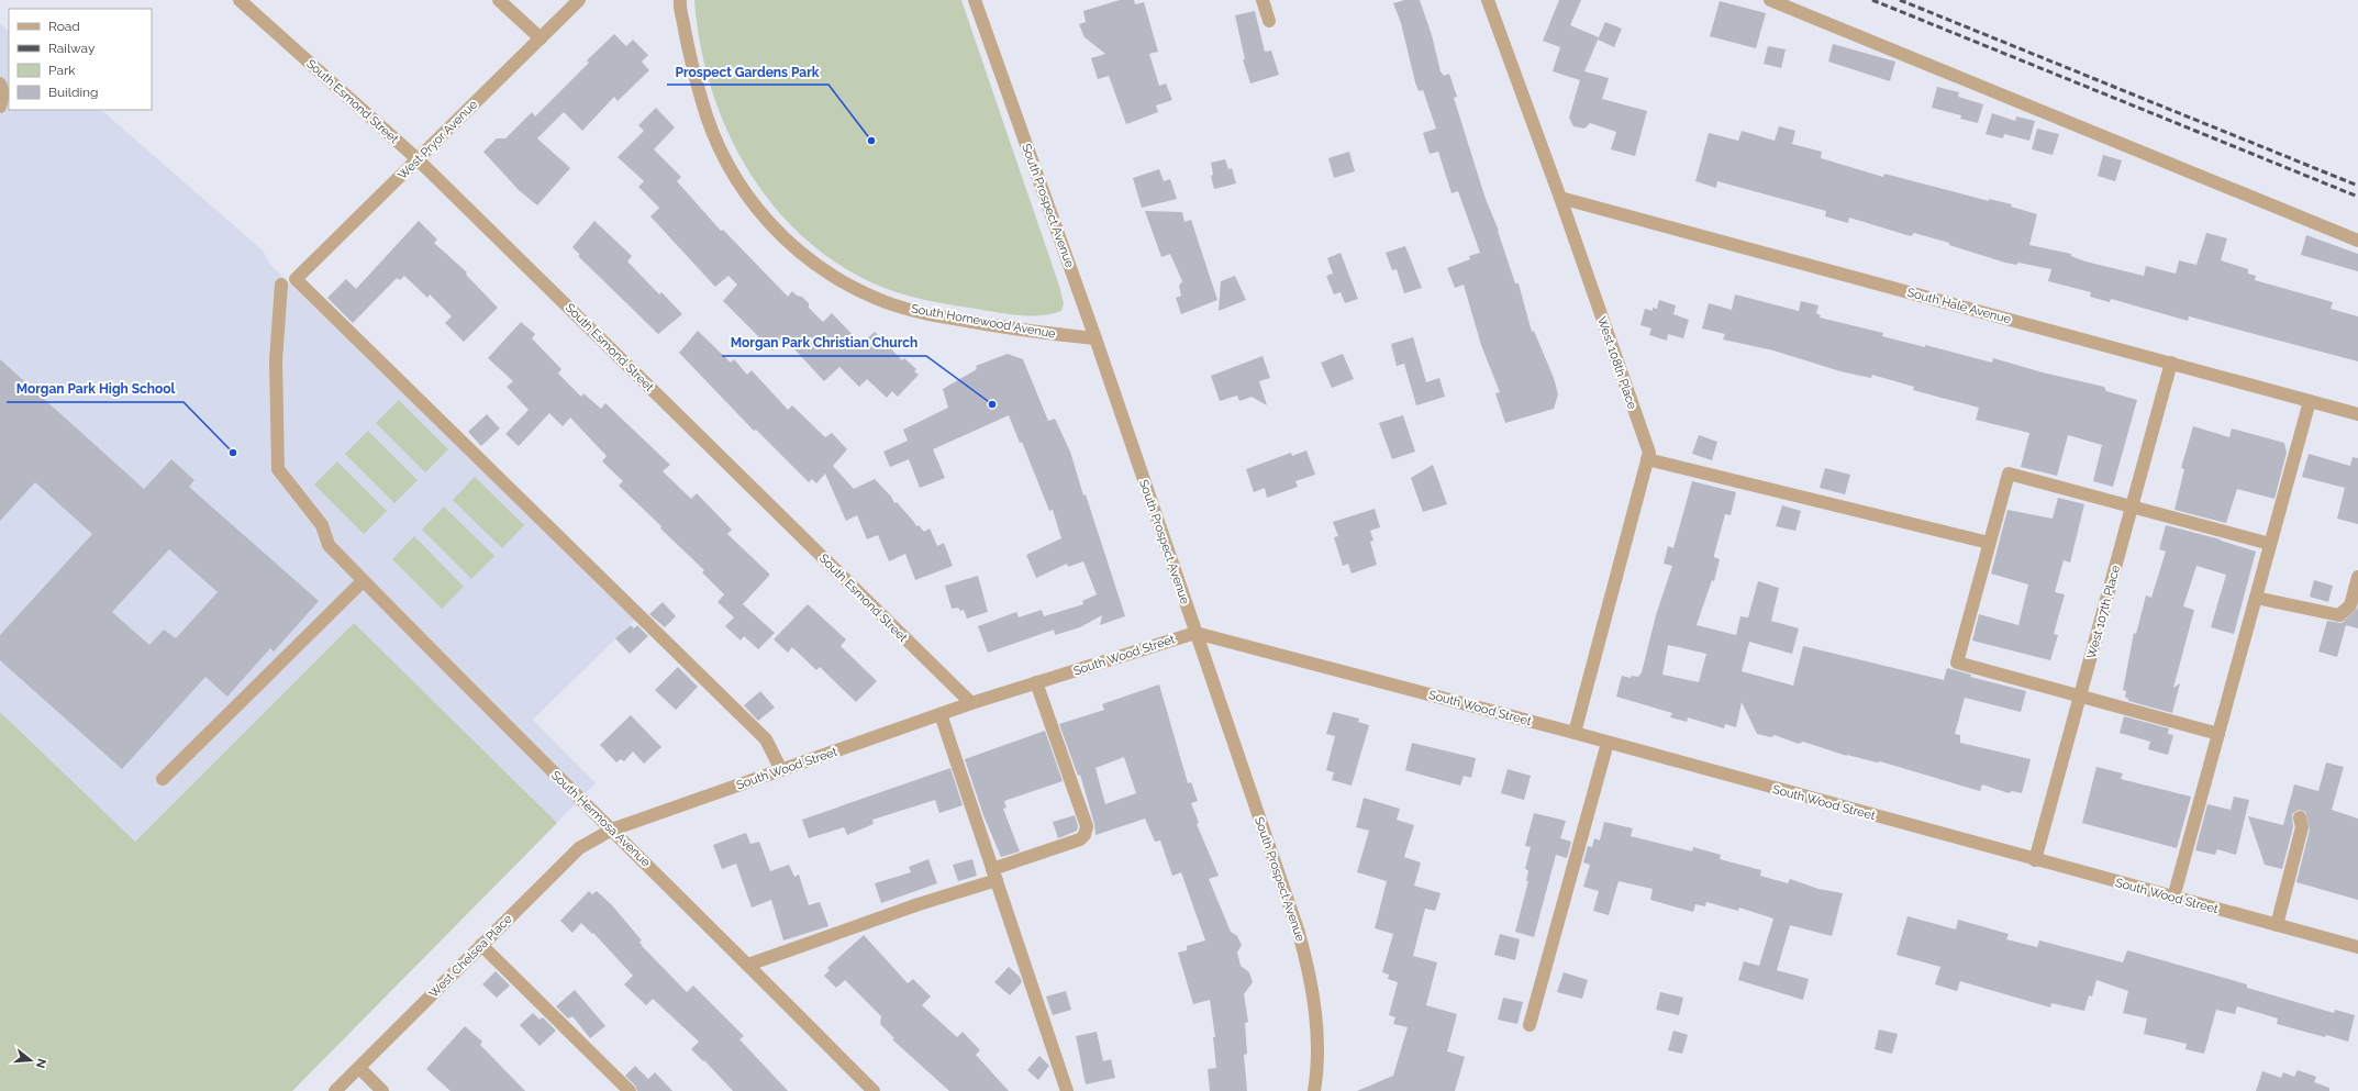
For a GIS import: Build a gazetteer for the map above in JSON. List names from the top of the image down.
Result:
{
  "streets": {
    "street": [
      "South Esmond Street",
      "West Pryor Avenue",
      "South Prospect Avenue",
      "South Hale Avenue",
      "South Homewood Avenue",
      "West 108th Place",
      "West 107th Place",
      "South Wood Street",
      "South Hermosa Avenue",
      "West Chelsea Place"
    ]
  },
  "crossings": [
    ["South Esmond Street", "West Pryor Avenue"],
    ["South Esmond Street", "South Wood Street"],
    ["West Pryor Avenue", "South Wood Street"],
    ["South Prospect Avenue", "South Homewood Avenue"],
    ["South Prospect Avenue", "South Wood Street"],
    ["South Hale Avenue", "West 108th Place"],
    ["South Hale Avenue", "West 107th Place"],
    ["West 108th Place", "South Wood Street"],
    ["West 107th Place", "South Wood Street"],
    ["South Wood Street", "South Hermosa Avenue"],
    ["South Wood Street", "West Chelsea Place"],
    ["South Hermosa Avenue", "West Chelsea Place"]
  ],
  "places": ["Prospect Gardens Park", "Morgan Park Christian Church", "Morgan Park High School"],
  "legend": [
    "Road",
    "Railway",
    "Park",
    "Building"
  ],
  "north": "right"
}
